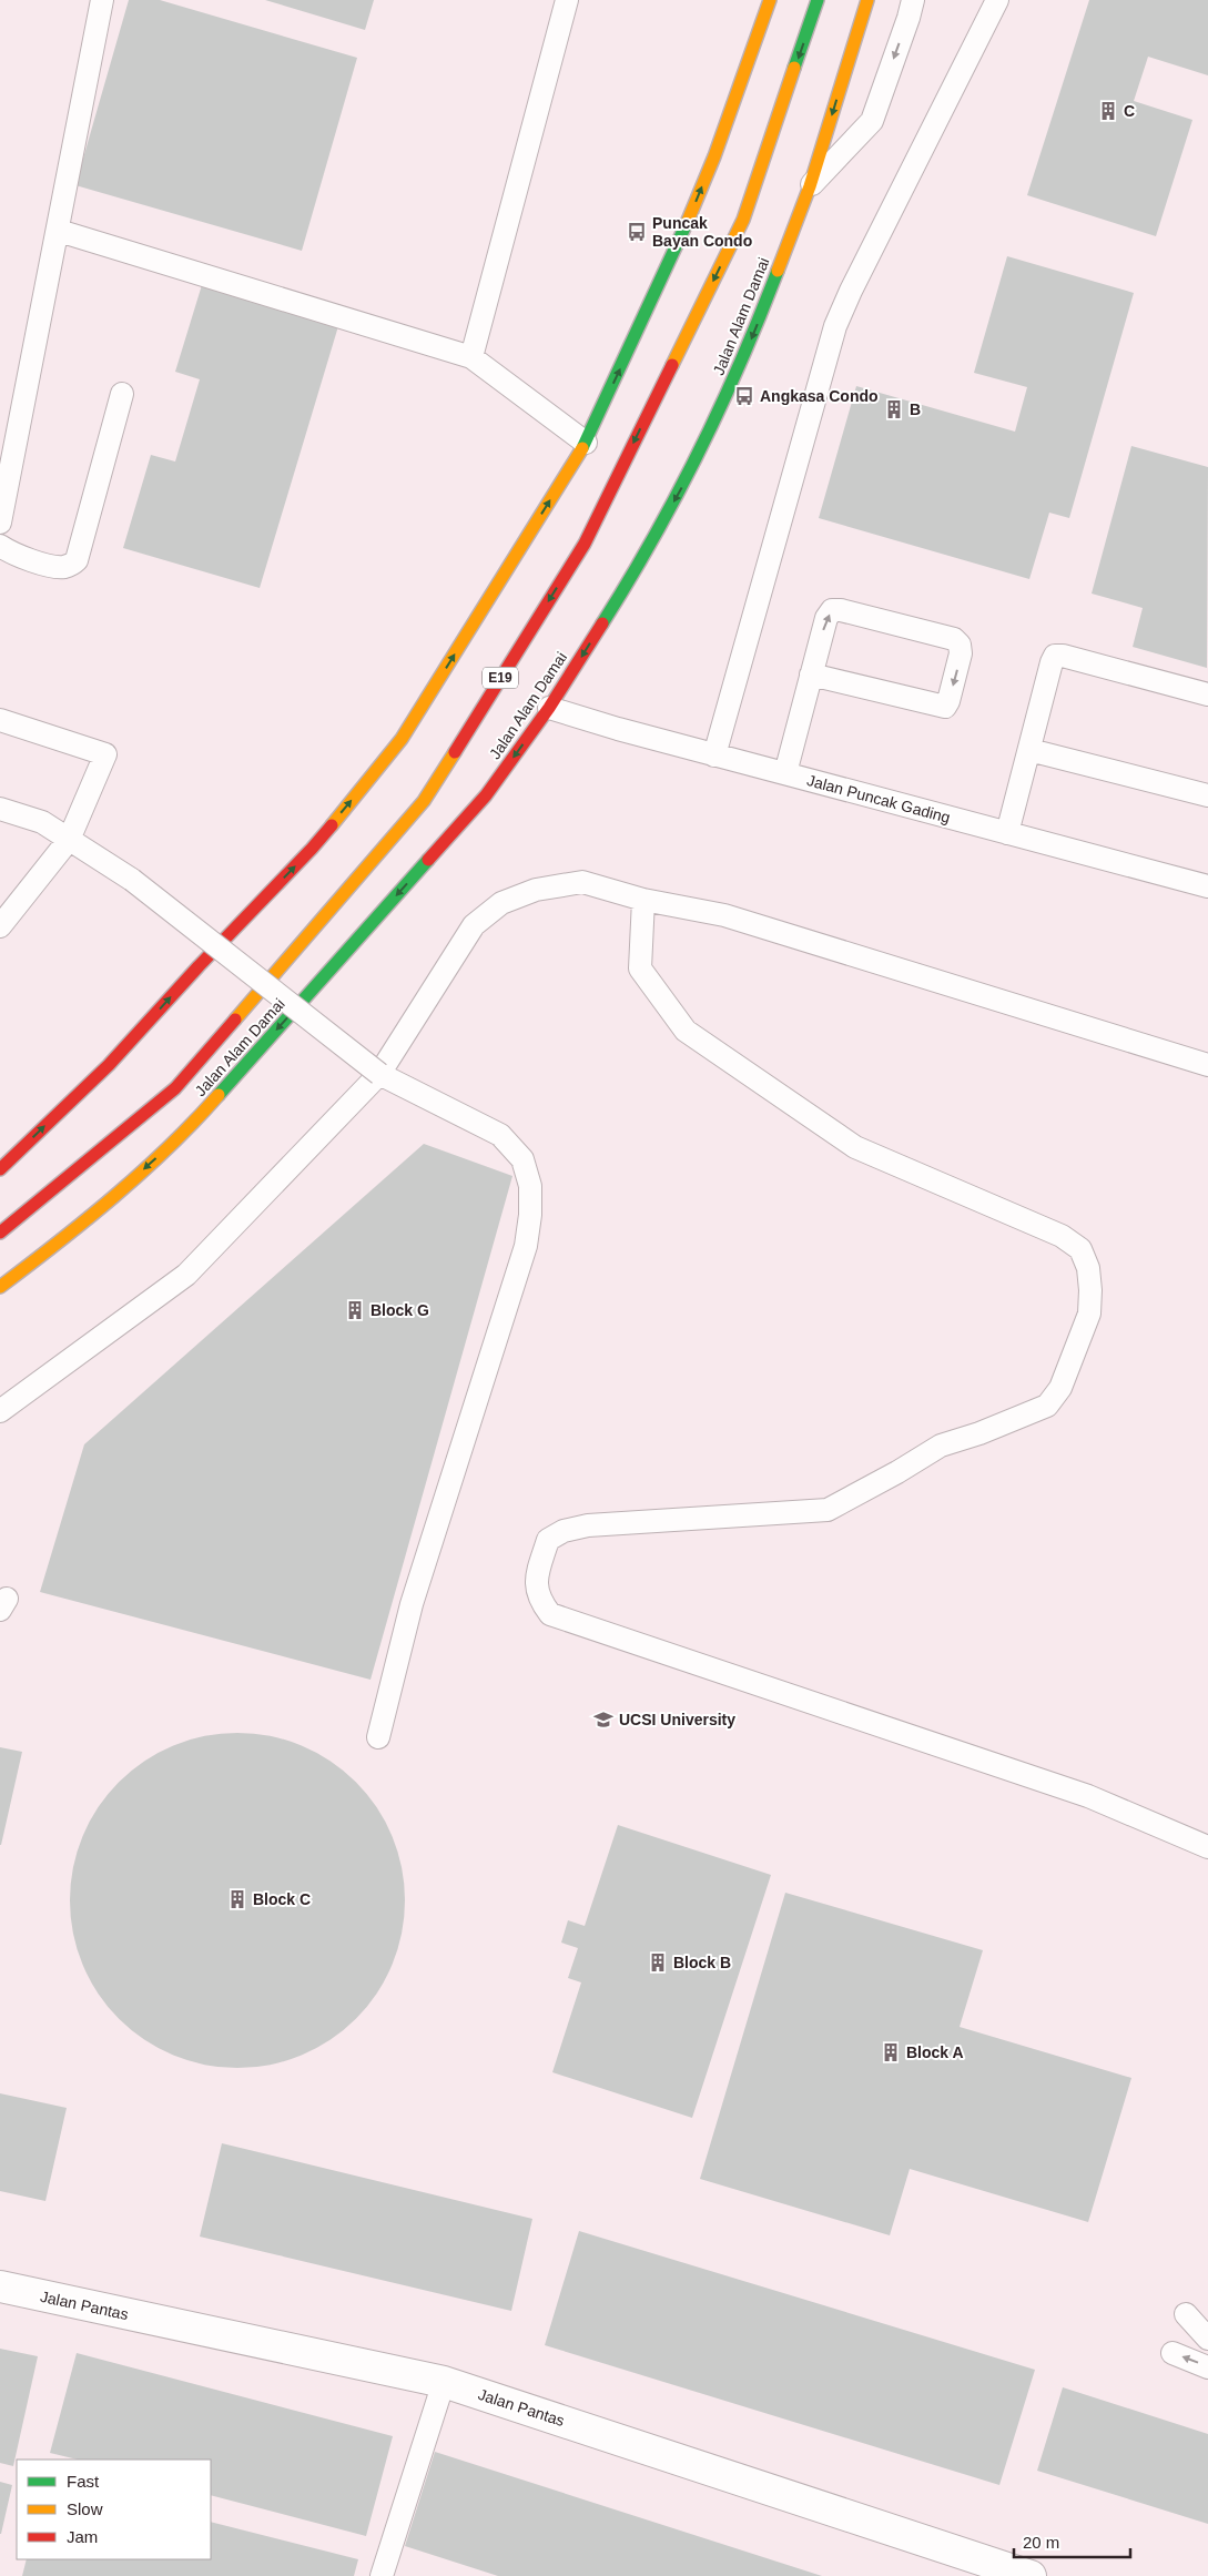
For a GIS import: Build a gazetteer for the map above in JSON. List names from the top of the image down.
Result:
{
  "streets": {
    "main road": ["Jalan Alam Damai", "E19"],
    "street": ["Jalan Pantas"],
    "lane": ["Jalan Puncak Gading"]
  },
  "crossings": [
    ["Jalan Alam Damai", "Jalan Puncak Gading"]
  ],
  "places": {
    "building": [
      "C",
      "B",
      "Block G",
      "Block C",
      "Block B",
      "Block A"
    ],
    "bus stop": ["Puncak Bayan Condo", "Angkasa Condo"],
    "school or university": ["UCSI University"]
  },
  "legend": ["Fast", "Slow", "Jam"],
  "scale_bar": "20 m"
}
